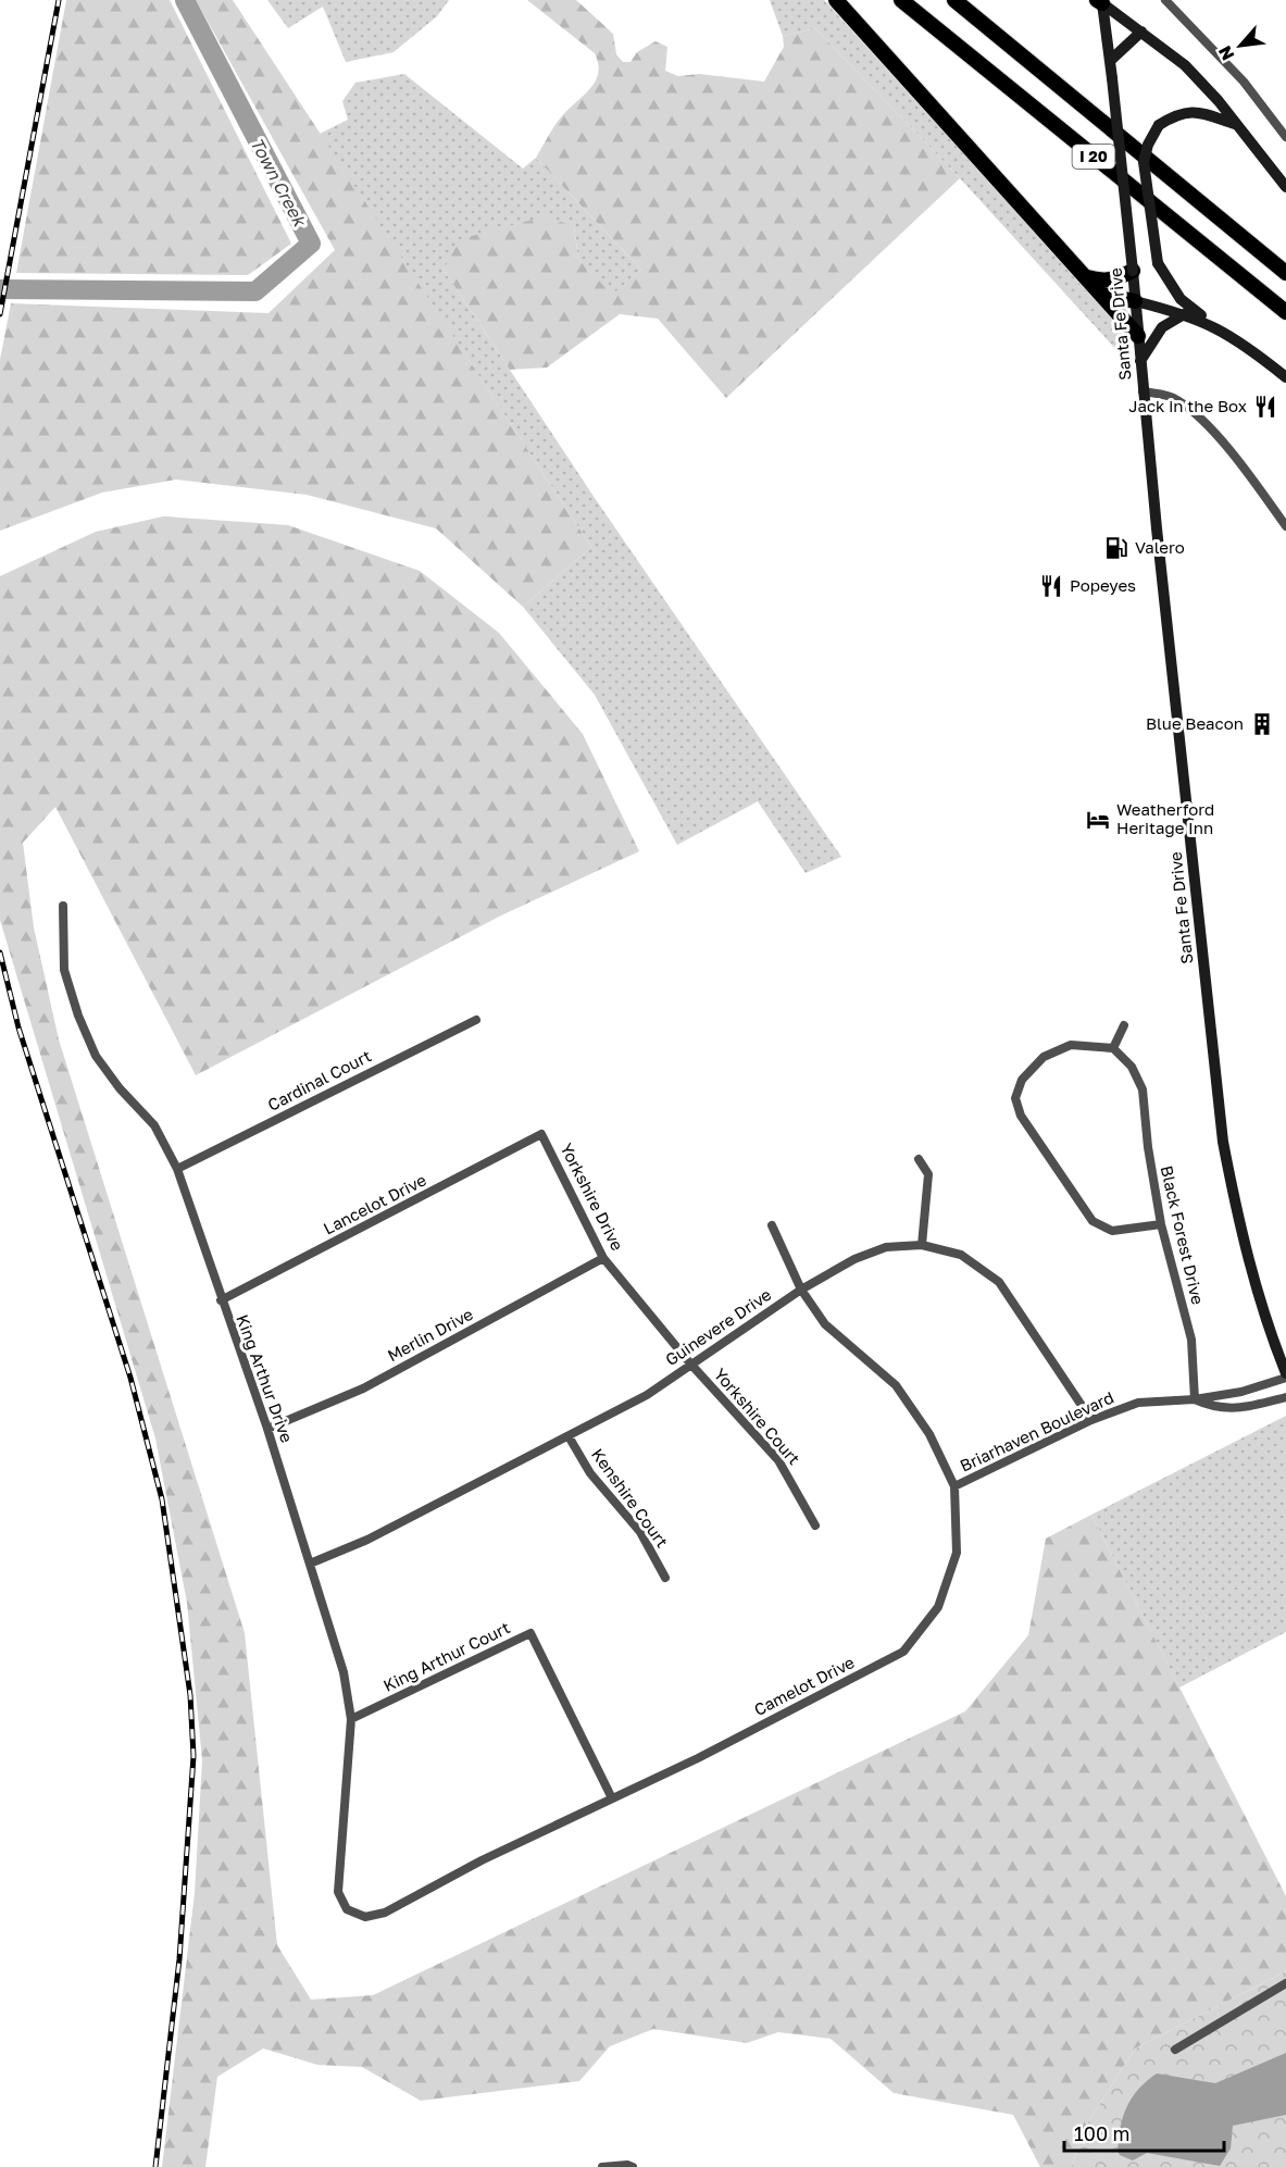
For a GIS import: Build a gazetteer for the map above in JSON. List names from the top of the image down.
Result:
{
  "streets": {
    "highway": ["I 20"],
    "main road": ["Santa Fe Drive"],
    "street": [
      "Cardinal Court",
      "Yorkshire Drive",
      "Lancelot Drive",
      "Black Forest Drive",
      "Guinevere Drive",
      "Merlin Drive",
      "King Arthur Drive",
      "Yorkshire Court",
      "Briarhaven Boulevard",
      "Kenshire Court",
      "King Arthur Court",
      "Camelot Drive"
    ]
  },
  "crossings": [
    ["Santa Fe Drive", "Briarhaven Boulevard"],
    ["Cardinal Court", "King Arthur Drive"],
    ["Yorkshire Drive", "Lancelot Drive"],
    ["Yorkshire Drive", "Guinevere Drive"],
    ["Yorkshire Drive", "Merlin Drive"],
    ["Yorkshire Drive", "Yorkshire Court"],
    ["Lancelot Drive", "King Arthur Drive"],
    ["Black Forest Drive", "Briarhaven Boulevard"],
    ["Guinevere Drive", "King Arthur Drive"],
    ["Guinevere Drive", "Yorkshire Court"],
    ["Guinevere Drive", "Briarhaven Boulevard"],
    ["Guinevere Drive", "Kenshire Court"],
    ["Guinevere Drive", "Camelot Drive"],
    ["Merlin Drive", "King Arthur Drive"],
    ["King Arthur Drive", "King Arthur Court"],
    ["King Arthur Drive", "Camelot Drive"],
    ["Briarhaven Boulevard", "Camelot Drive"],
    ["King Arthur Court", "Camelot Drive"]
  ],
  "water": ["Town Creek"],
  "places": {
    "restaurant": ["Jack in the Box", "Popeyes"],
    "fuel station": ["Valero"],
    "building": ["Blue Beacon"],
    "hotel": ["Weatherford Heritage Inn"]
  },
  "scale_bar": "100 m",
  "north": "bottom left"
}
